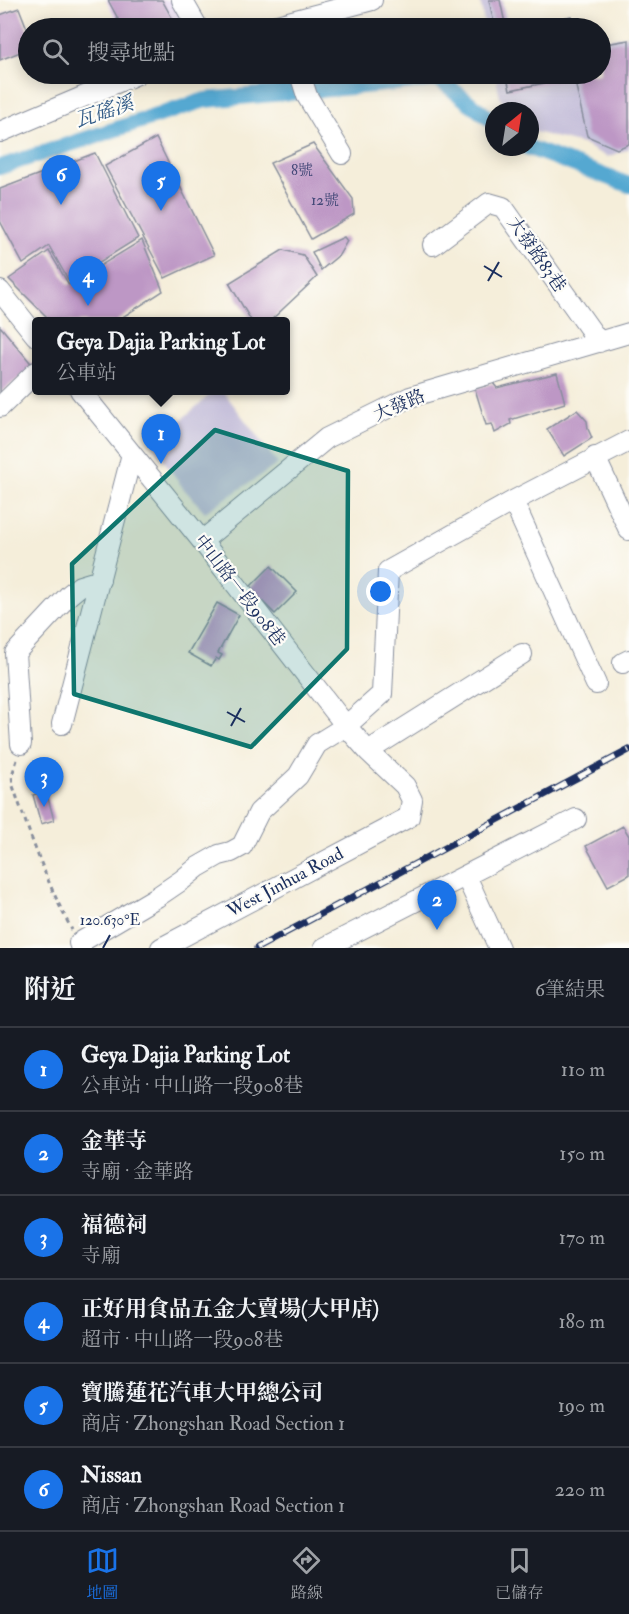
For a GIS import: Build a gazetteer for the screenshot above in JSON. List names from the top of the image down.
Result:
{
  "streets": {
    "street": [
      "大發路83巷",
      "大發路",
      "中山路一段908巷",
      "West Jinhua Road"
    ]
  },
  "crossings": [
    ["大發路83巷", "大發路"],
    ["大發路", "中山路一段908巷"],
    ["中山路一段908巷", "West Jinhua Road"]
  ],
  "water": ["瓦磘溪"],
  "house_numbers": ["8號", "12號"],
  "north": "top right",
  "page": {
    "search": "搜尋地點",
    "pins": [
      "6",
      "5",
      "4",
      "1",
      "3",
      "2"
    ],
    "popup": ["Geya Dajia Parking Lot", "公車站"],
    "heading": ["附近", "6筆結果"],
    "list": [
      {
        "mark": "1",
        "name": "Geya Dajia Parking Lot",
        "note": "公車站 · 中山路一段908巷",
        "value": "110 m"
      },
      {
        "mark": "2",
        "name": "金華寺",
        "note": "寺廟 · 金華路",
        "value": "150 m"
      },
      {
        "mark": "3",
        "name": "福德祠",
        "note": "寺廟",
        "value": "170 m"
      },
      {
        "mark": "4",
        "name": "正好用食品五金大賣場(大甲店)",
        "note": "超市 · 中山路一段908巷",
        "value": "180 m"
      },
      {
        "mark": "5",
        "name": "寶騰蓮花汽車大甲總公司",
        "note": "商店 · Zhongshan Road Section 1",
        "value": "190 m"
      },
      {
        "mark": "6",
        "name": "Nissan",
        "note": "商店 · Zhongshan Road Section 1",
        "value": "220 m"
      }
    ],
    "nav": ["地圖", "路線", "已儲存"]
  },
  "coordinates": ["120.630°E"]
}
